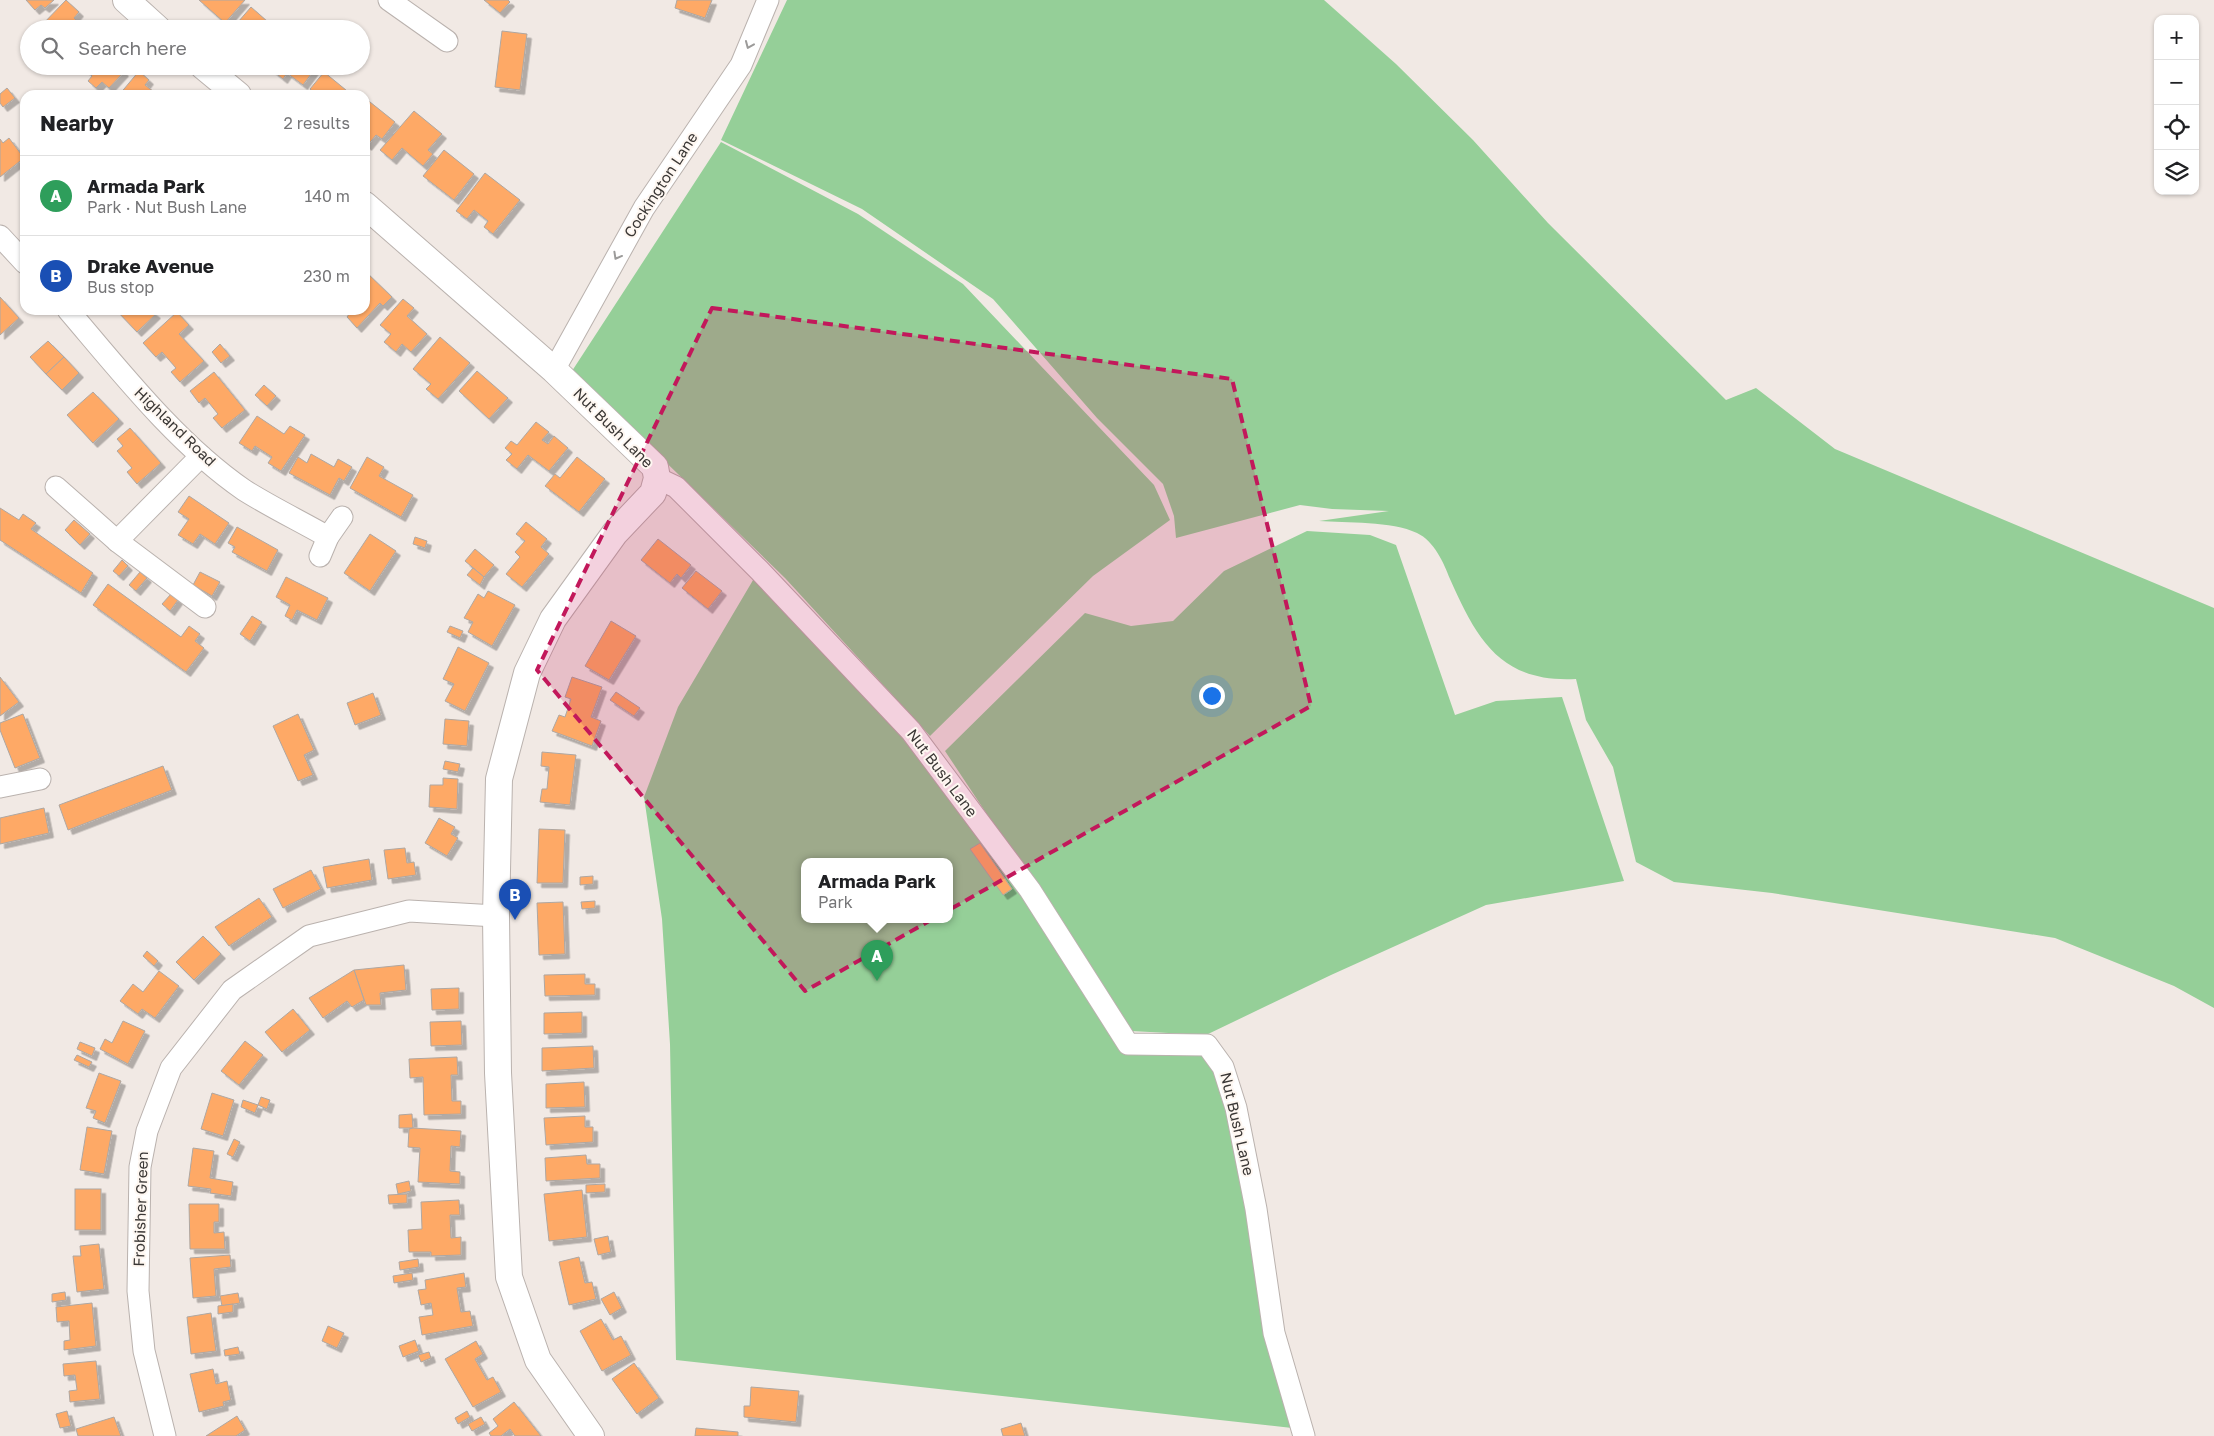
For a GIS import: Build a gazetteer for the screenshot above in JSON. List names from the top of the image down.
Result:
{
  "streets": {
    "street": [
      "Cockington Lane",
      "Highland Road",
      "Nut Bush Lane",
      "Frobisher Green"
    ]
  },
  "crossings": [
    ["Cockington Lane", "Nut Bush Lane"]
  ],
  "one_way": ["Cockington Lane"],
  "page": {
    "map_buttons": ["+", "−"],
    "search": "Search here",
    "heading": ["Nearby", "2 results"],
    "list": [
      {
        "mark": "A",
        "name": "Armada Park",
        "note": "Park · Nut Bush Lane",
        "value": "140 m"
      },
      {
        "mark": "B",
        "name": "Drake Avenue",
        "note": "Bus stop",
        "value": "230 m"
      }
    ],
    "popup": ["Armada Park", "Park"],
    "pins": ["B", "A"]
  }
}
